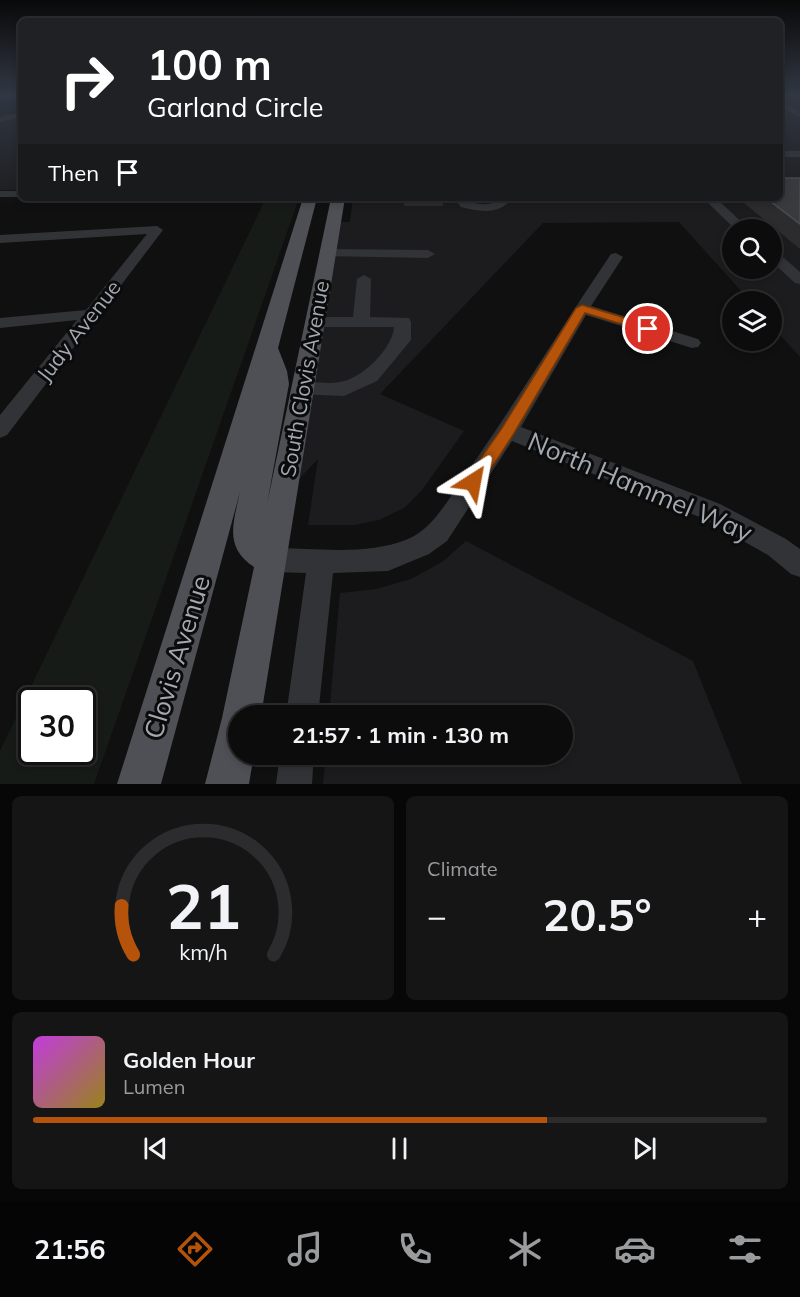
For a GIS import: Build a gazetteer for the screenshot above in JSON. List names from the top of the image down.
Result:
{
  "streets": {
    "main road": ["South Clovis Avenue", "Clovis Avenue"],
    "street": ["Judy Avenue", "North Hammel Way"]
  },
  "crossings": [
    ["South Clovis Avenue", "Clovis Avenue"]
  ],
  "page": {
    "turn": ["100 m", "Garland Circle"],
    "then": "Then",
    "limit": "30",
    "trip": "21:57 · 1 min · 130 m",
    "tile": "Climate",
    "heat": ["−", "20.5°", "+"],
    "song": ["Golden Hour", "Lumen"],
    "tabs": "21:56",
    "gauge": ["21", "km/h"]
  }
}
